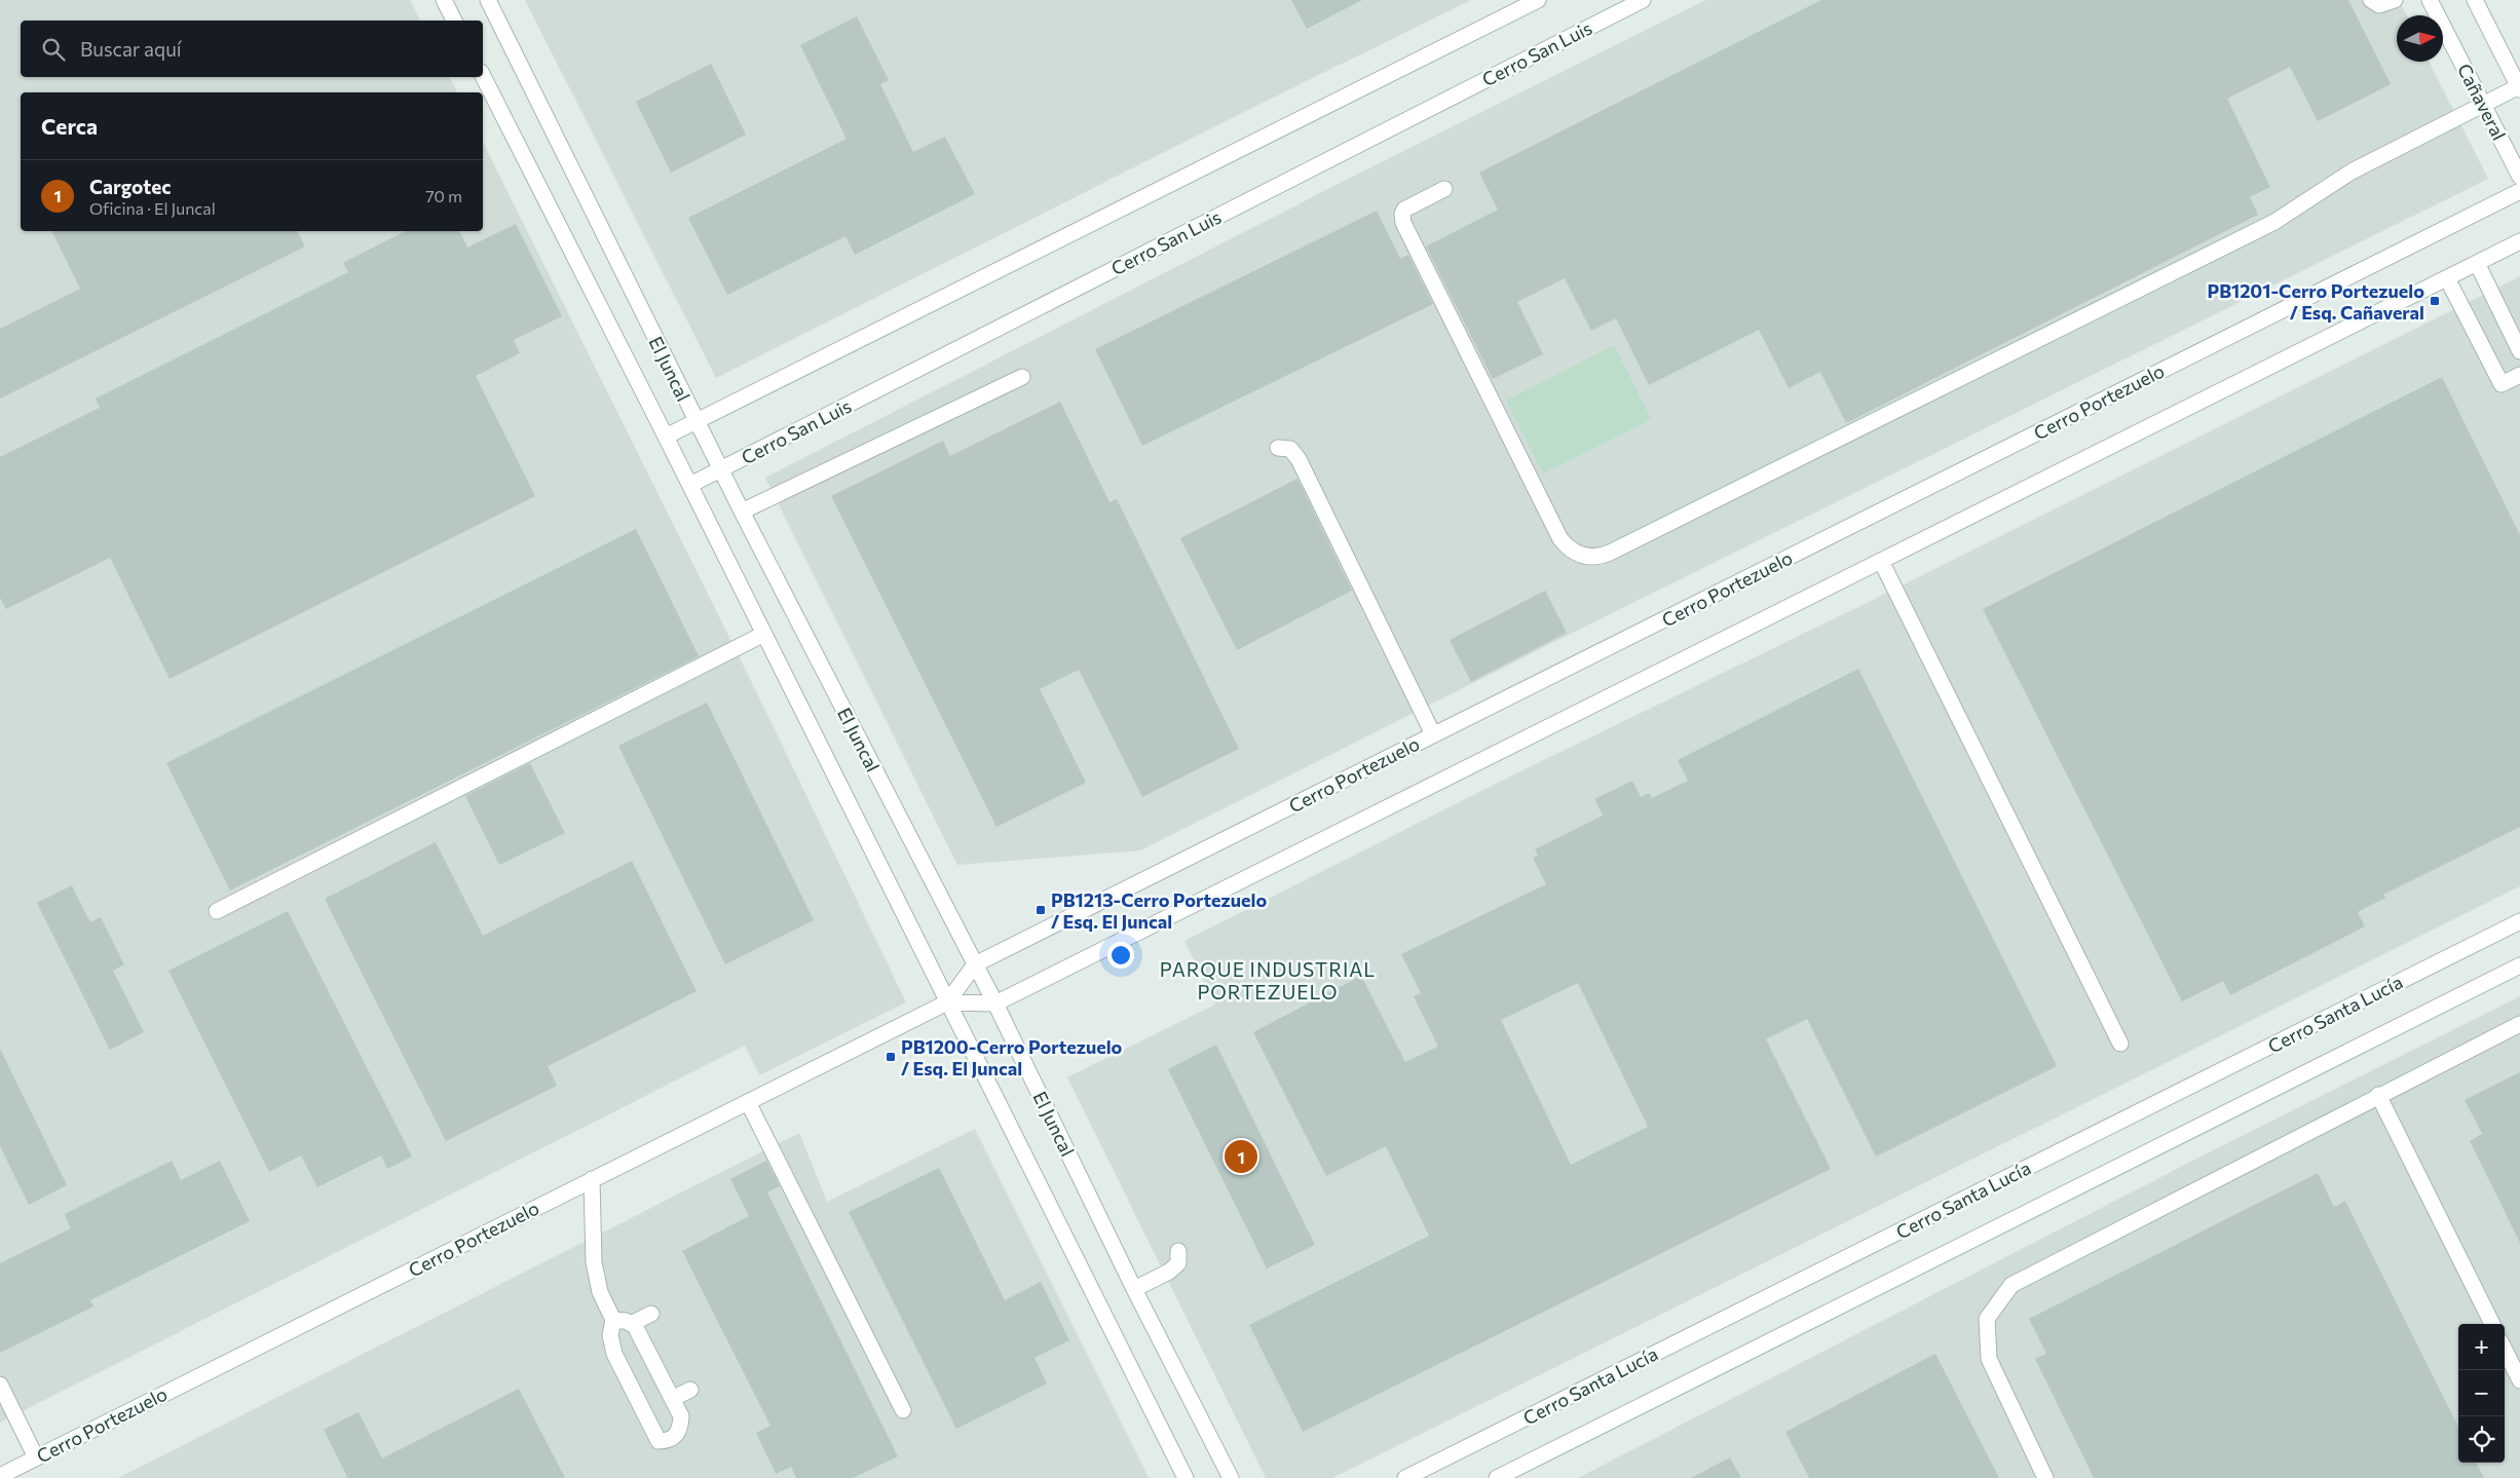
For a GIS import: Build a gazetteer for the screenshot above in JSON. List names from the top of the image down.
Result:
{
  "streets": {
    "street": [
      "Cerro San Luis",
      "Cañaveral",
      "El Juncal",
      "Cerro Portezuelo",
      "Cerro Santa Lucía"
    ]
  },
  "crossings": [
    ["Cerro San Luis", "El Juncal"],
    ["El Juncal", "Cerro Portezuelo"]
  ],
  "districts": ["PARQUE INDUSTRIAL PORTEZUELO"],
  "places": {
    "transit": ["PB1201-Cerro Portezuelo / Esq. Cañaveral", "PB1213-Cerro Portezuelo / Esq. El Juncal", "PB1200-Cerro Portezuelo / Esq. El Juncal"]
  },
  "north": "right",
  "page": {
    "search": "Buscar aquí",
    "heading": "Cerca",
    "list": [
      {
        "mark": "1",
        "name": "Cargotec",
        "note": "Oficina · El Juncal",
        "value": "70 m"
      }
    ],
    "pins": "1",
    "map_buttons": ["+", "−"]
  }
}
